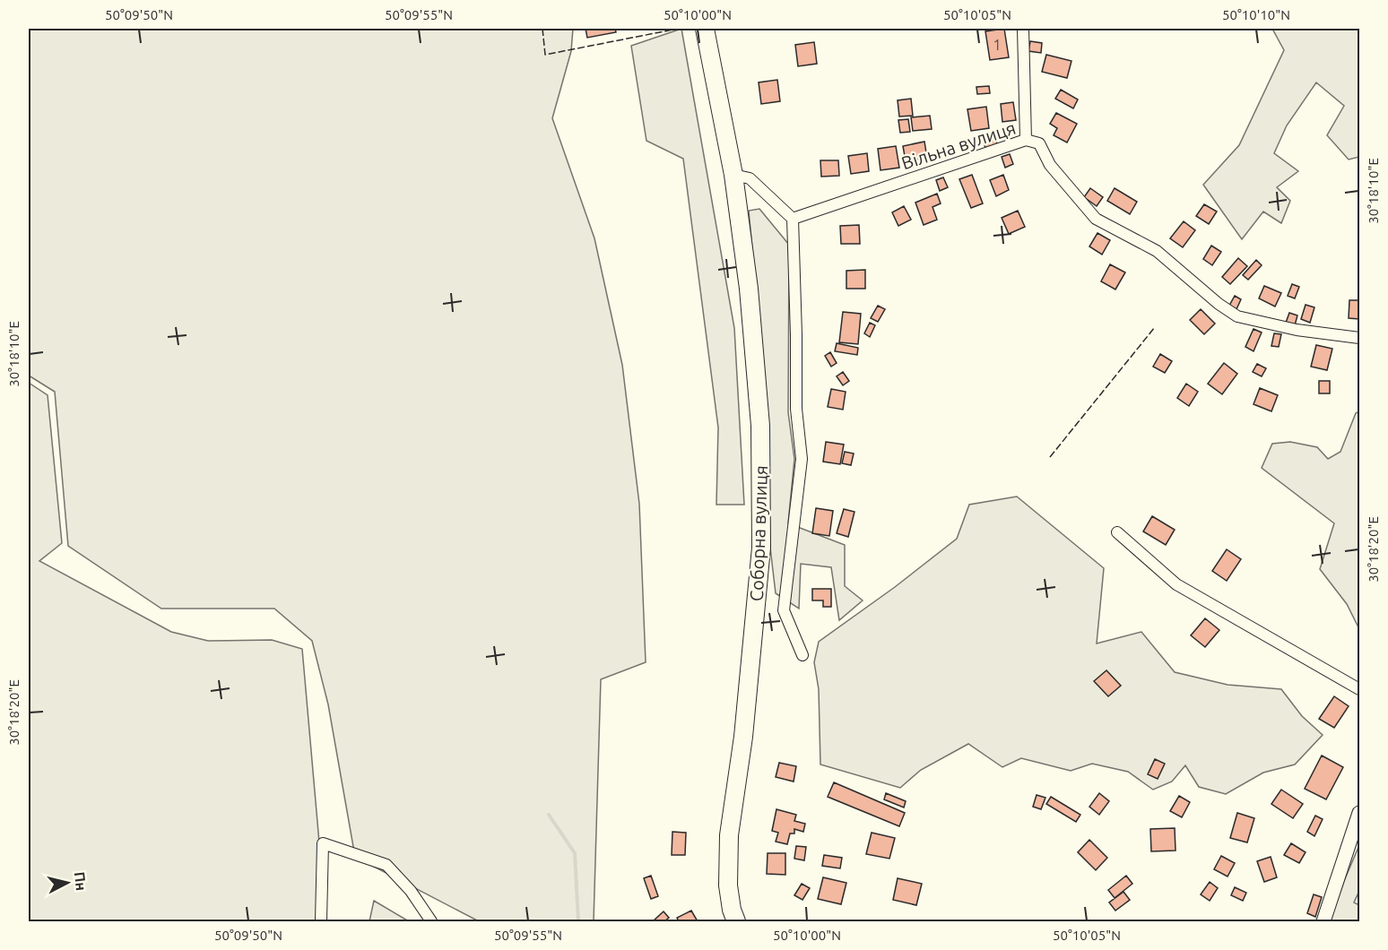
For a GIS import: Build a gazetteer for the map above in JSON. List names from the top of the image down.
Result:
{
  "streets": {
    "main road": ["Соборна вулиця"],
    "street": ["Вільна вулиця"]
  },
  "crossings": [
    ["Вільна вулиця", "Соборна вулиця"]
  ],
  "house_numbers": ["1"],
  "north": "right",
  "coordinates": [
    "50°09'50\"N",
    "50°09'55\"N",
    "50°10'00\"N",
    "50°10'05\"N",
    "50°10'10\"N",
    "30°18'10\"E",
    "30°18'20\"E"
  ]
}
